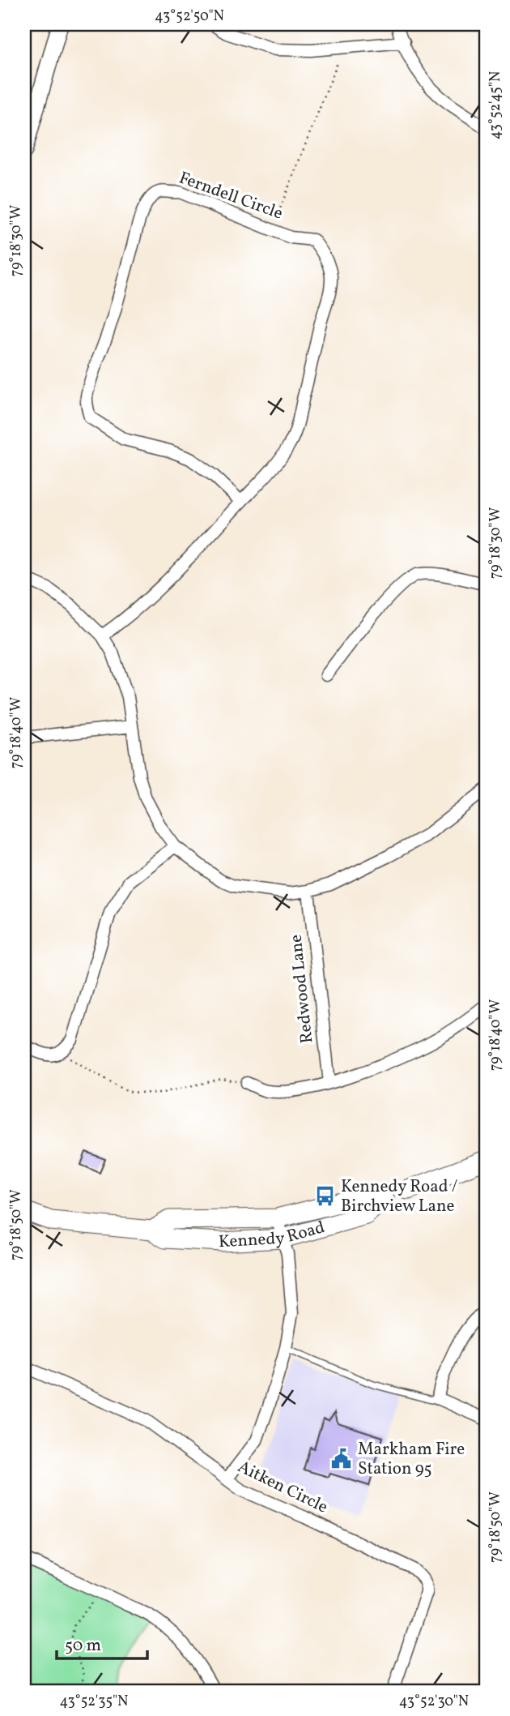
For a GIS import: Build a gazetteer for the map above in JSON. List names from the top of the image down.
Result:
{
  "streets": {
    "main road": ["Kennedy Road"],
    "street": ["Ferndell Circle", "Redwood Lane", "Aitken Circle"]
  },
  "places": {
    "bus stop": ["Kennedy Road / Birchview Lane"],
    "public building": ["Markham Fire Station 95"]
  },
  "scale_bar": "50 m",
  "coordinates": [
    "43°52'50\"N",
    "43°52'45\"N",
    "79°18'30\"W",
    "79°18'40\"W",
    "79°18'50\"W",
    "43°52'35\"N",
    "43°52'30\"N"
  ]
}
